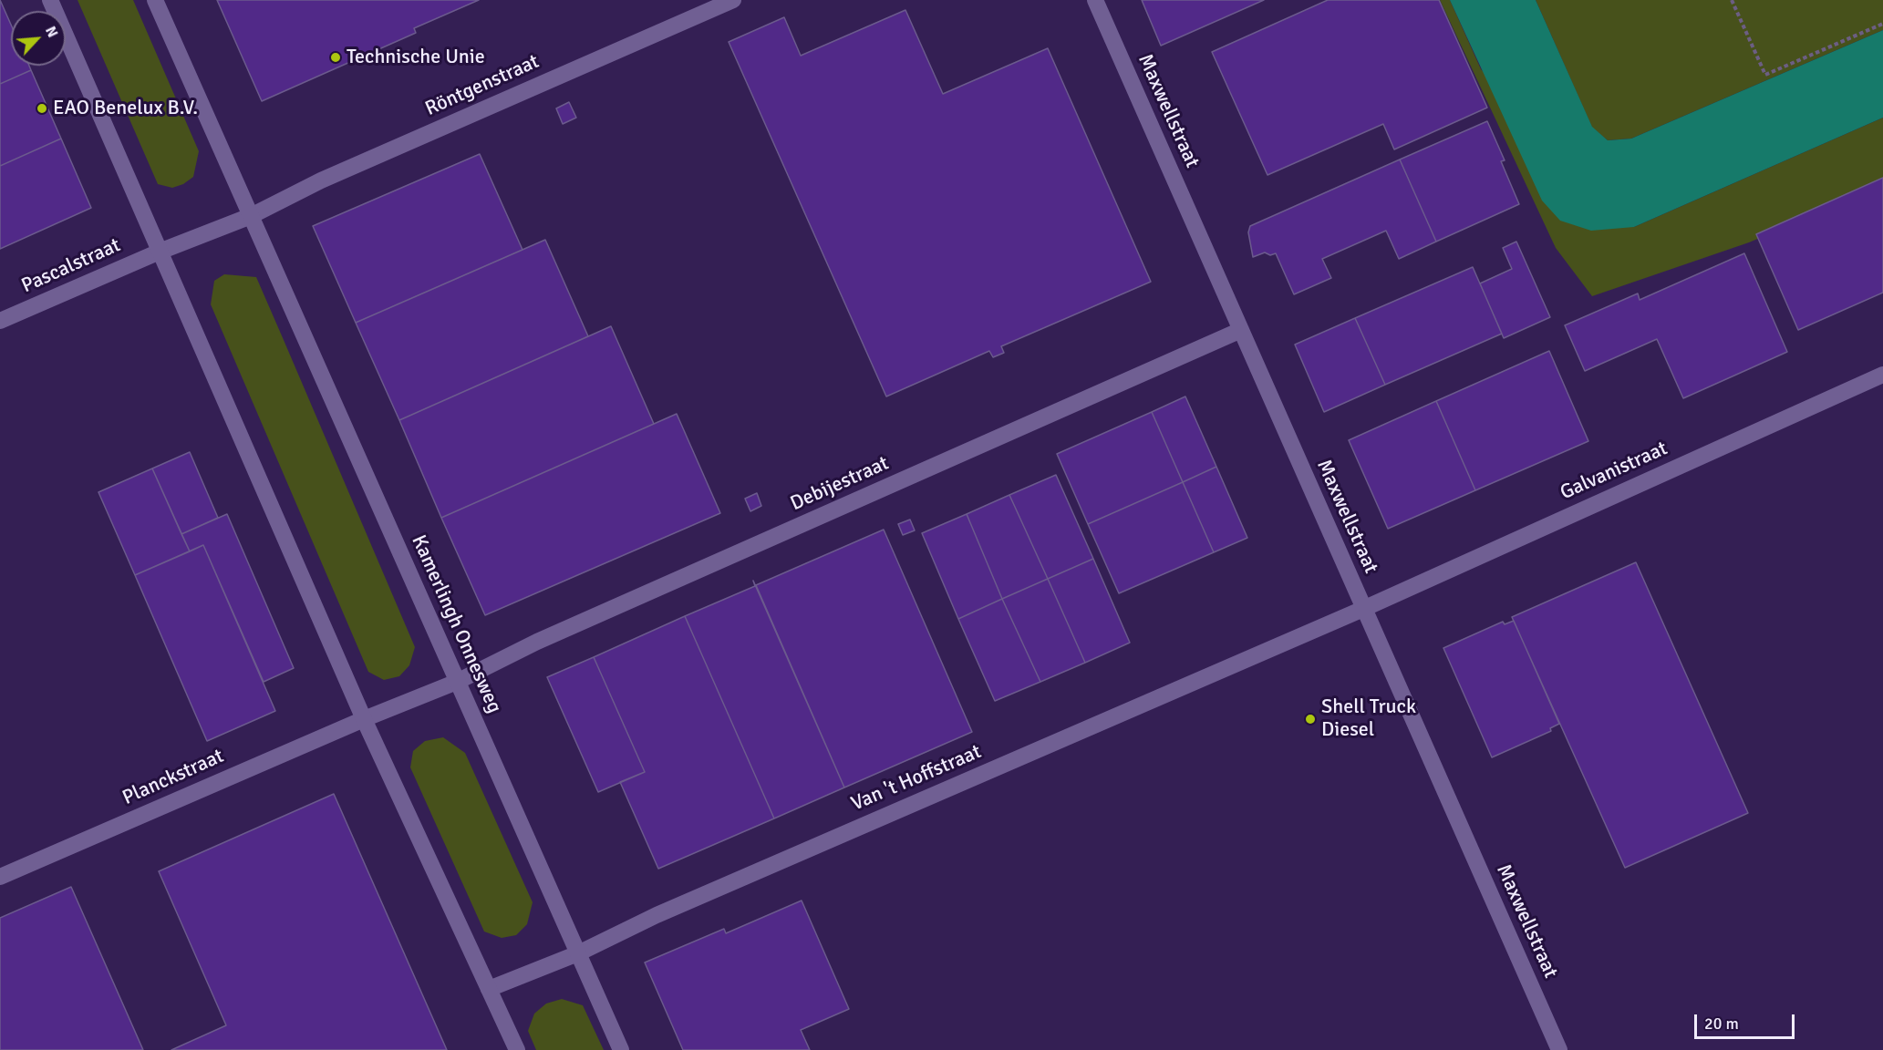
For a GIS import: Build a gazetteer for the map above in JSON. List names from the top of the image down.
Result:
{
  "streets": {
    "street": [
      "Röntgenstraat",
      "Maxwellstraat",
      "Pascalstraat",
      "Galvanistraat",
      "Debijestraat",
      "Kamerlingh Onnesweg",
      "Planckstraat",
      "Van 't Hoffstraat"
    ]
  },
  "crossings": [
    ["Röntgenstraat", "Kamerlingh Onnesweg"],
    ["Maxwellstraat", "Galvanistraat"],
    ["Maxwellstraat", "Debijestraat"],
    ["Maxwellstraat", "Van 't Hoffstraat"],
    ["Galvanistraat", "Van 't Hoffstraat"],
    ["Debijestraat", "Kamerlingh Onnesweg"],
    ["Debijestraat", "Planckstraat"],
    ["Kamerlingh Onnesweg", "Van 't Hoffstraat"]
  ],
  "places": ["Technische Unie", "EAO Benelux B.V.", "Shell Truck Diesel"],
  "scale_bar": "20 m",
  "north": "top right"
}
